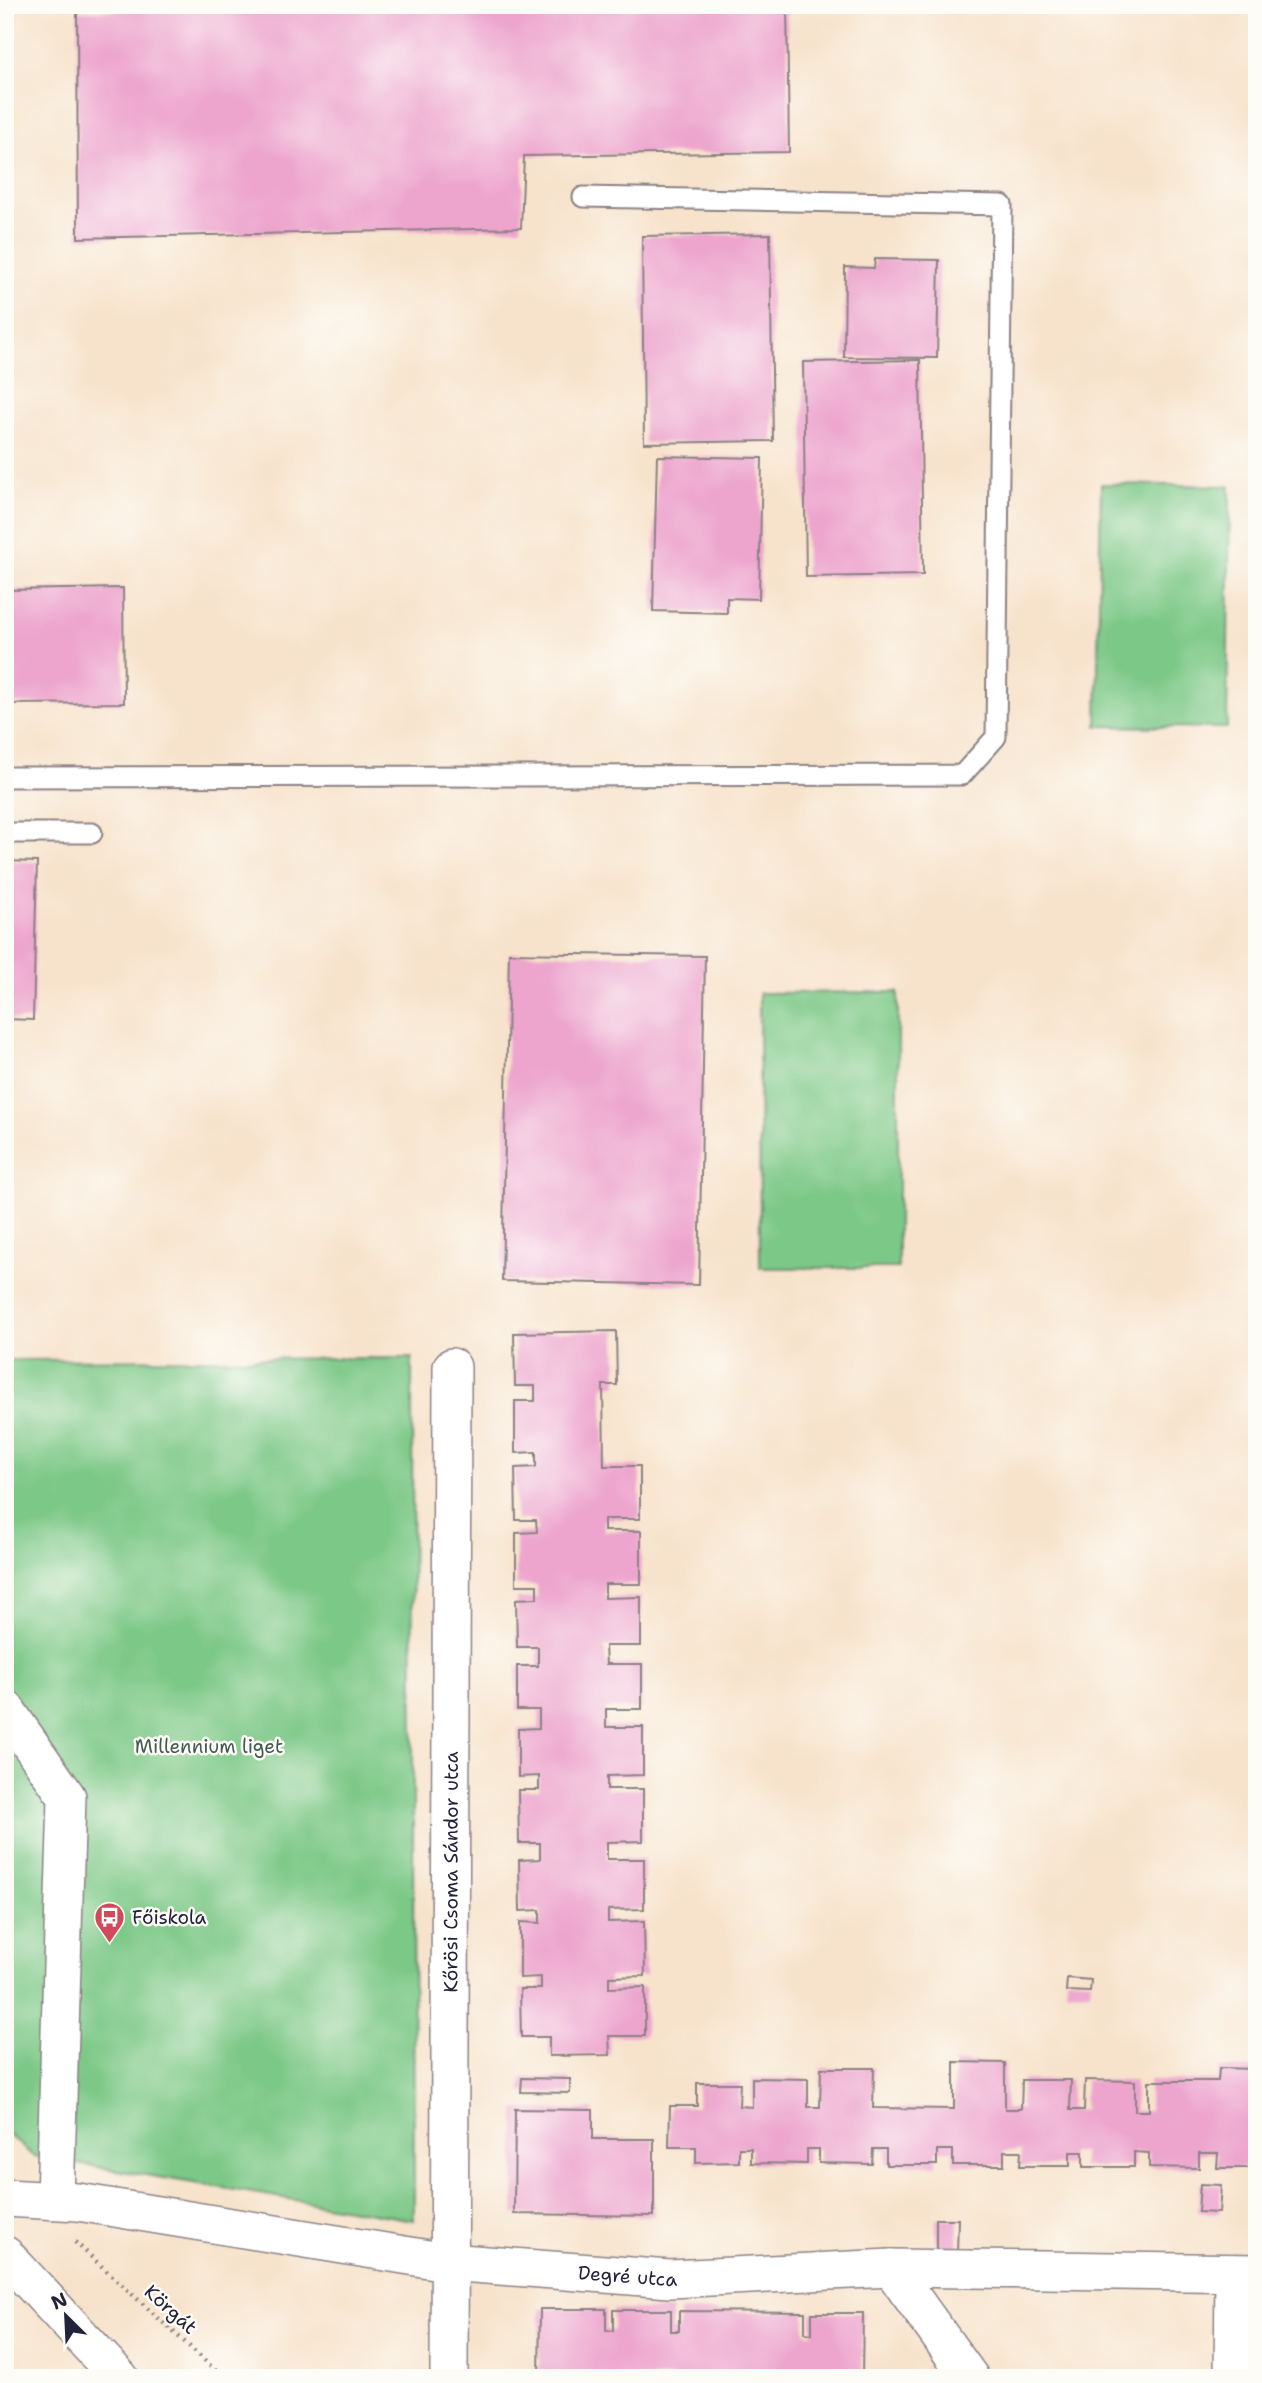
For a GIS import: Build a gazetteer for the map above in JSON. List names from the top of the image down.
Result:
{
  "streets": {
    "street": ["Kőrösi Csoma Sándor utca", "Degré utca"],
    "path": ["Körgát"]
  },
  "crossings": [
    ["Kőrösi Csoma Sándor utca", "Degré utca"]
  ],
  "parks": ["Millennium liget"],
  "places": {
    "bus stop": ["Főiskola"]
  },
  "north": "top left"
}
